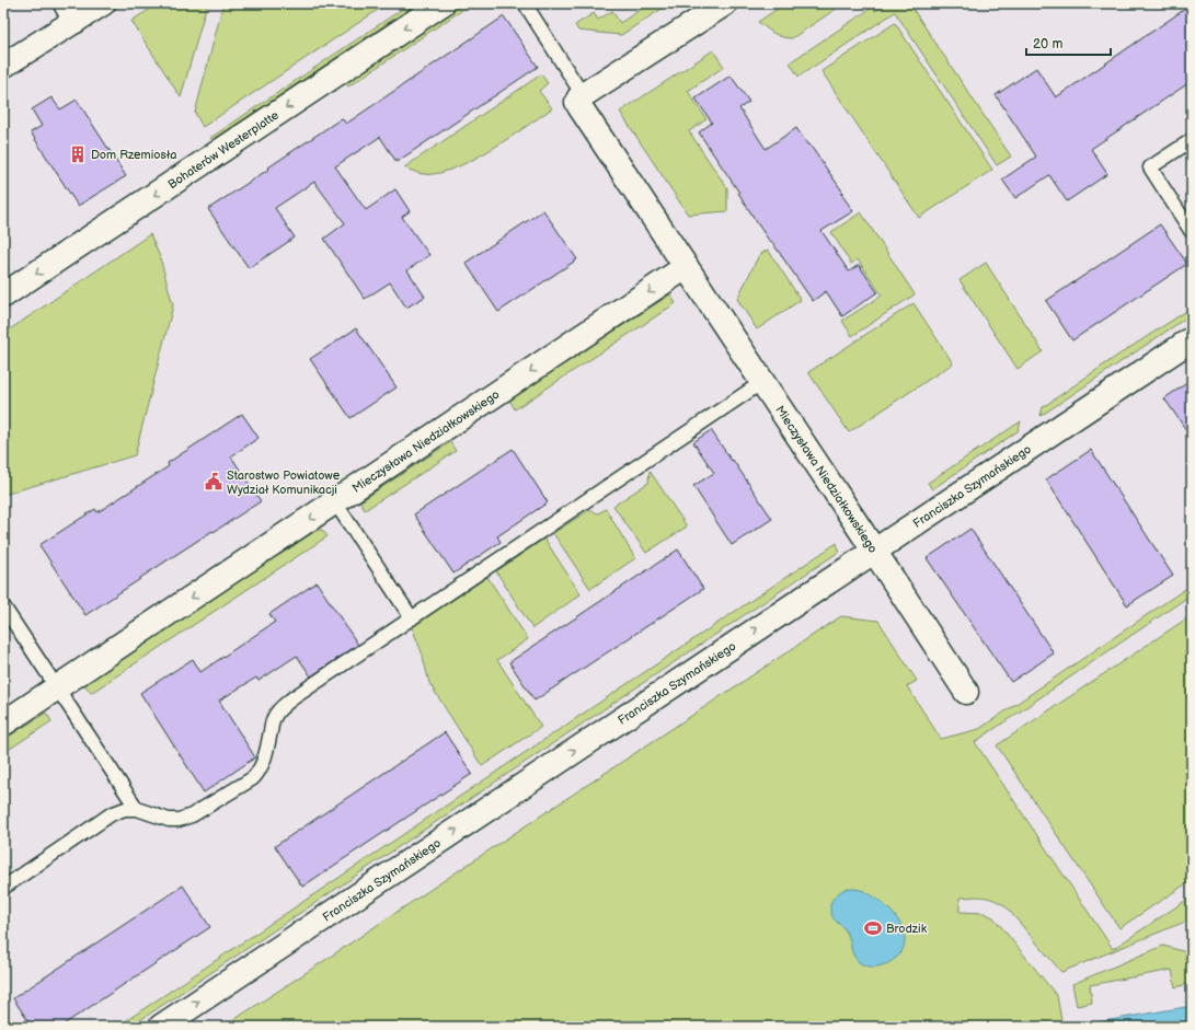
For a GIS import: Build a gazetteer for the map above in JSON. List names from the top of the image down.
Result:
{
  "streets": {
    "street": ["Bohaterów Westerplatte", "Mieczysława Niedziałkowskiego", "Franciszka Szymańskiego"]
  },
  "crossings": [
    ["Mieczysława Niedziałkowskiego", "Franciszka Szymańskiego"]
  ],
  "one_way": ["Bohaterów Westerplatte", "Mieczysława Niedziałkowskiego", "Franciszka Szymańskiego"],
  "places": {
    "building": ["Dom Rzemiosła"],
    "public building": ["Starostwo Powiatowe Wydział Komunikacji"],
    "sports": ["Brodzik"]
  },
  "scale_bar": "20 m"
}
